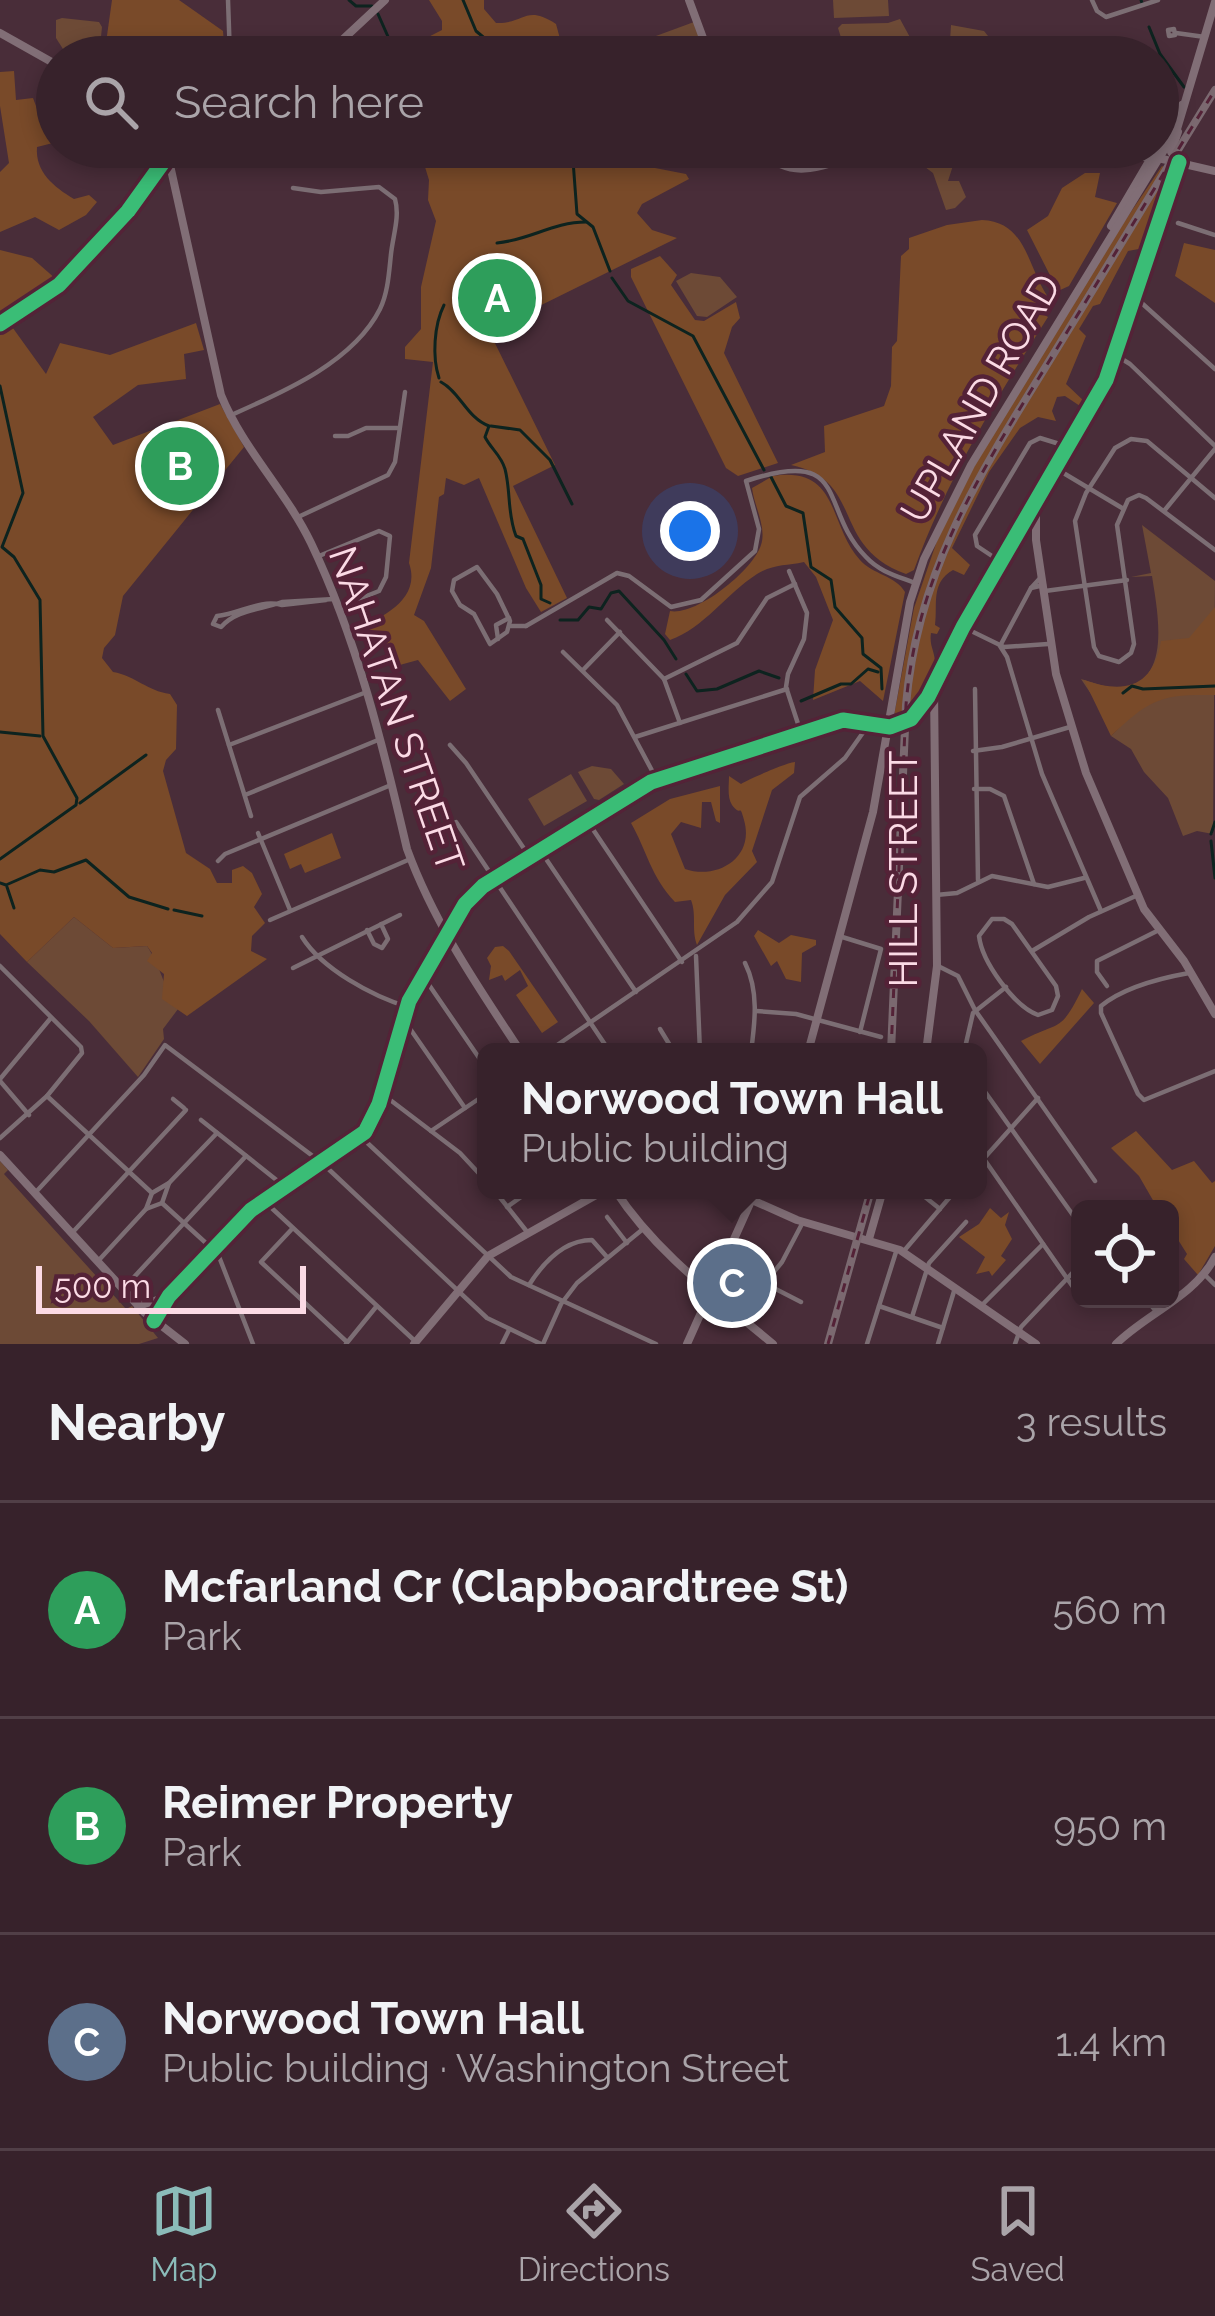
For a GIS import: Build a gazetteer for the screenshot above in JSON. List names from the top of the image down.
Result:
{
  "streets": {
    "street": ["UPLAND ROAD", "NAHATAN STREET", "HILL STREET"]
  },
  "scale_bar": "500 m",
  "page": {
    "search": "Search here",
    "pins": ["A", "B", "C"],
    "popup": ["Norwood Town Hall", "Public building"],
    "scale": "500 m",
    "heading": ["Nearby", "3 results"],
    "list": [
      {
        "mark": "A",
        "name": "Mcfarland Cr (Clapboardtree St)",
        "note": "Park",
        "value": "560 m"
      },
      {
        "mark": "B",
        "name": "Reimer Property",
        "note": "Park",
        "value": "950 m"
      },
      {
        "mark": "C",
        "name": "Norwood Town Hall",
        "note": "Public building · Washington Street",
        "value": "1.4 km"
      }
    ],
    "nav": ["Map", "Directions", "Saved"]
  }
}
